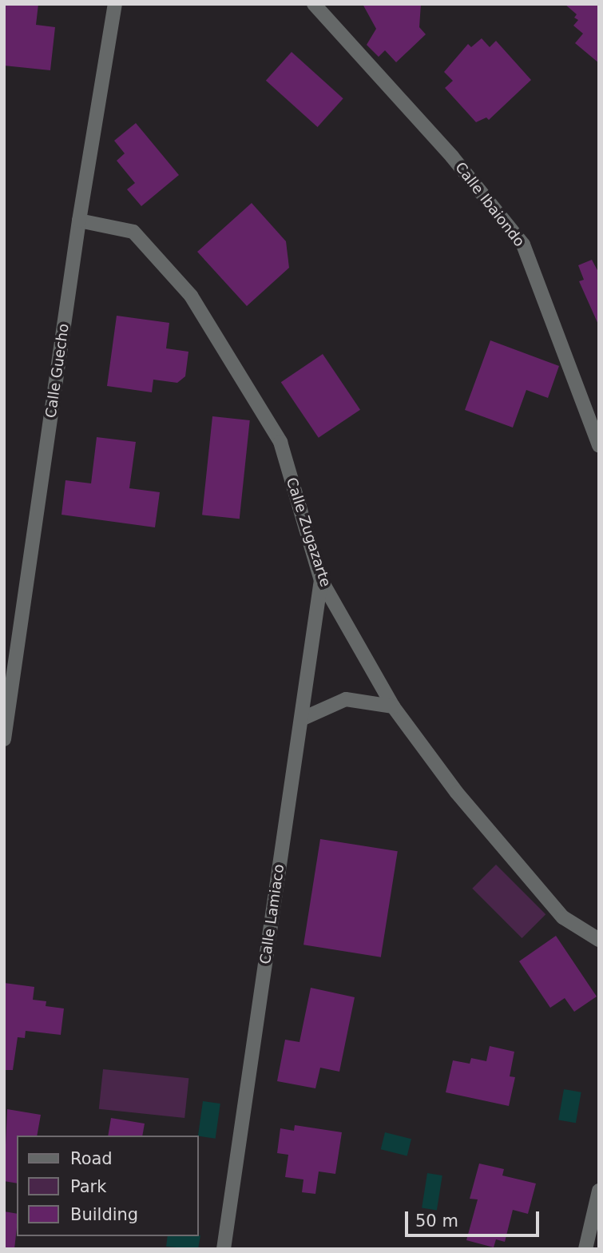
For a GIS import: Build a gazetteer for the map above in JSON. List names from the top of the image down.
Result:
{
  "streets": {
    "street": [
      "Calle Ibaiondo",
      "Calle Guecho",
      "Calle Zugazarte",
      "Calle Lamiaco"
    ]
  },
  "crossings": [
    ["Calle Guecho", "Calle Zugazarte"],
    ["Calle Zugazarte", "Calle Lamiaco"]
  ],
  "legend": ["Road", "Park", "Building"],
  "scale_bar": "50 m"
}
